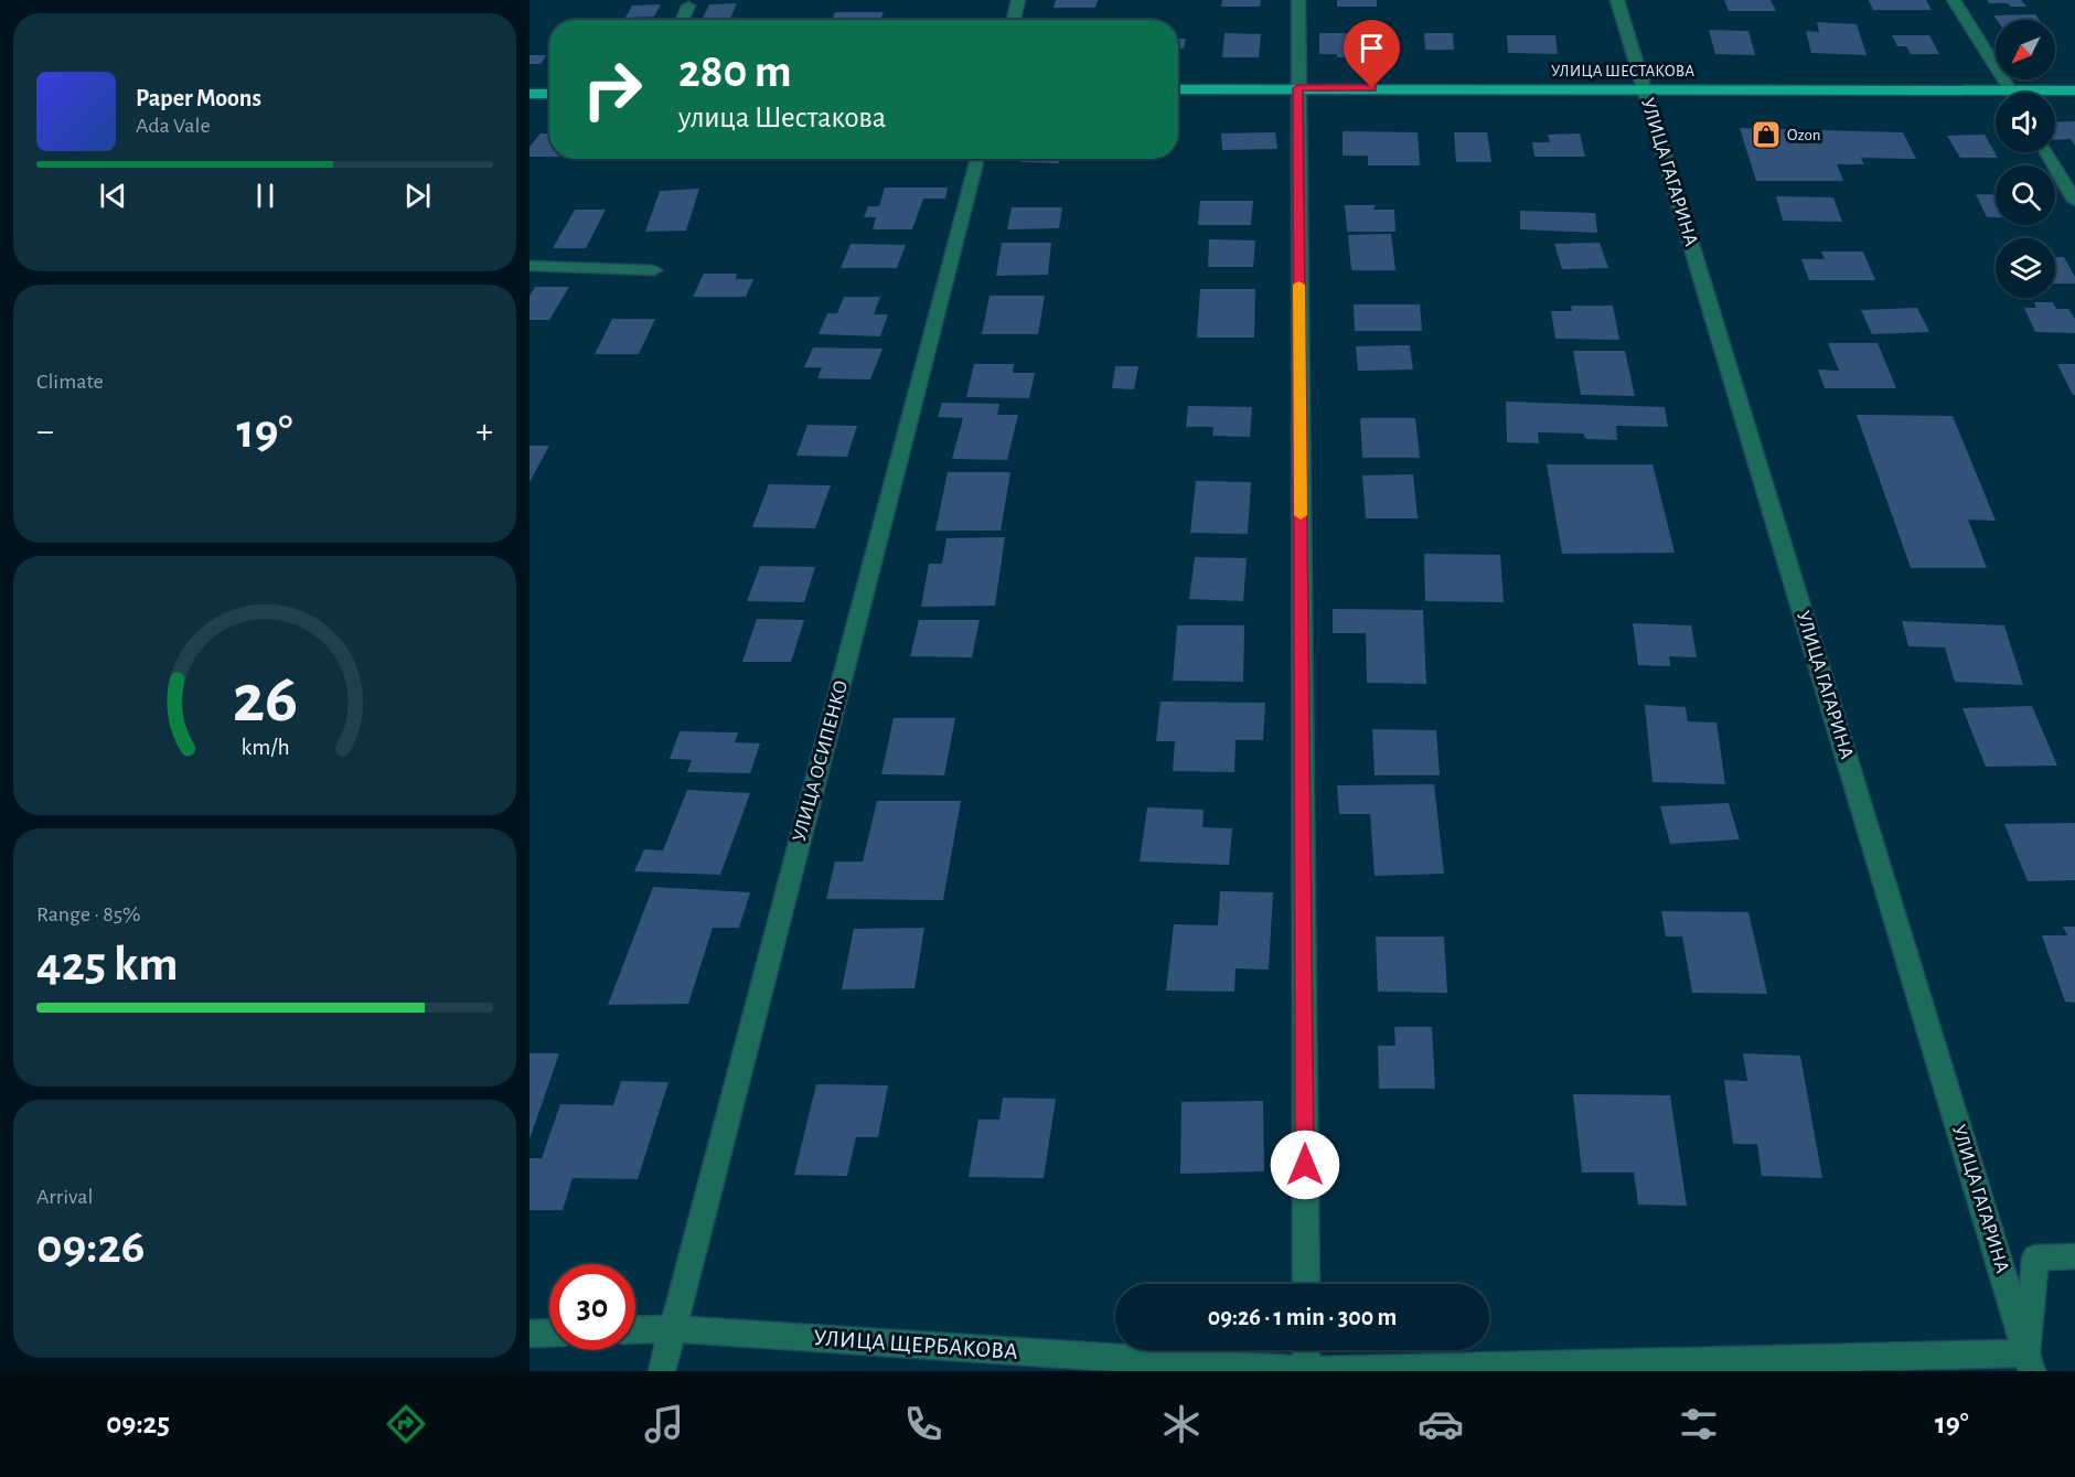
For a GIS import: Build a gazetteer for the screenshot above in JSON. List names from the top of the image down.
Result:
{
  "streets": {
    "main road": ["УЛИЦА ШЕСТАКОВА"],
    "street": ["УЛИЦА ГАГАРИНА", "УЛИЦА ОСИПЕНКО", "УЛИЦА ЩЕРБАКОВА"]
  },
  "crossings": [
    ["УЛИЦА ШЕСТАКОВА", "УЛИЦА ГАГАРИНА"],
    ["УЛИЦА ГАГАРИНА", "УЛИЦА ЩЕРБАКОВА"],
    ["УЛИЦА ОСИПЕНКО", "УЛИЦА ЩЕРБАКОВА"]
  ],
  "places": {
    "shop": ["Ozon"]
  },
  "north": "bottom left",
  "page": {
    "turn": ["280 m", "улица Шестакова"],
    "song": ["Paper Moons", "Ada Vale"],
    "tile": [
      "Climate",
      ["Range · 85%", "425 km"],
      ["Arrival", "09:26"]
    ],
    "heat": ["−", "19°", "+"],
    "limit": "30",
    "trip": "09:26 · 1 min · 300 m",
    "tabs": ["09:25", "19°"],
    "gauge": ["26", "km/h"]
  }
}
